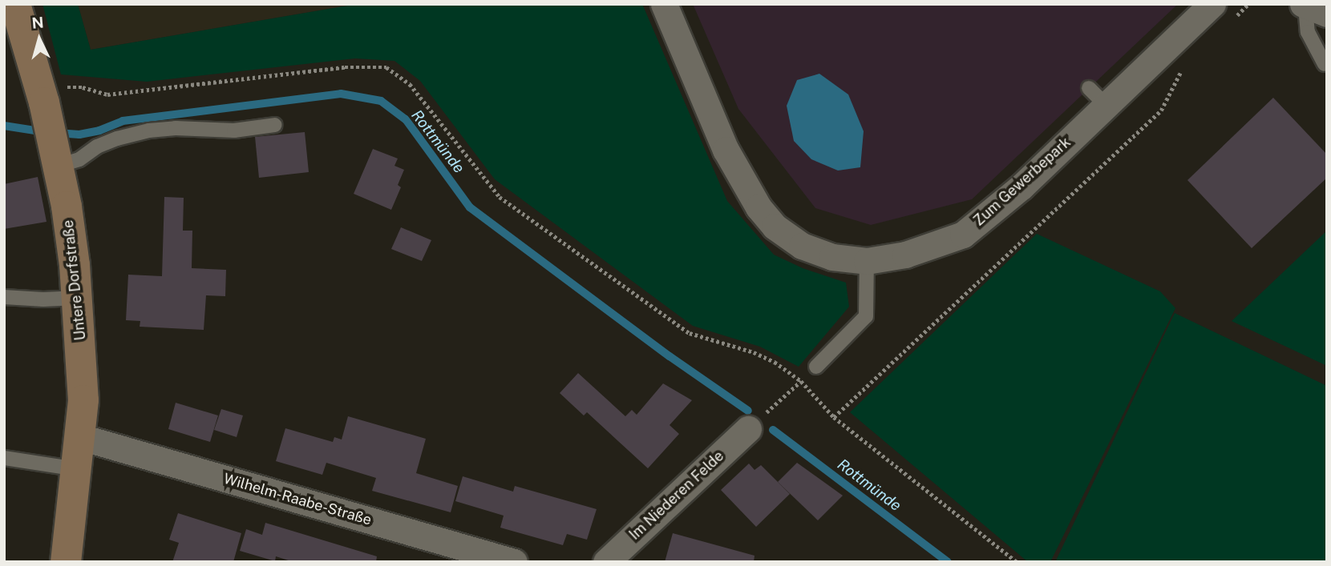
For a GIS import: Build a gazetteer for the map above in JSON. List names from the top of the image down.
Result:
{
  "streets": {
    "street": [
      "Zum Gewerbepark",
      "Untere Dorfstraße",
      "Im Niederen Felde",
      "Wilhelm-Raabe-Straße"
    ]
  },
  "crossings": [
    ["Untere Dorfstraße", "Wilhelm-Raabe-Straße"]
  ],
  "water": ["Rottmünde"],
  "north": "top"
}
